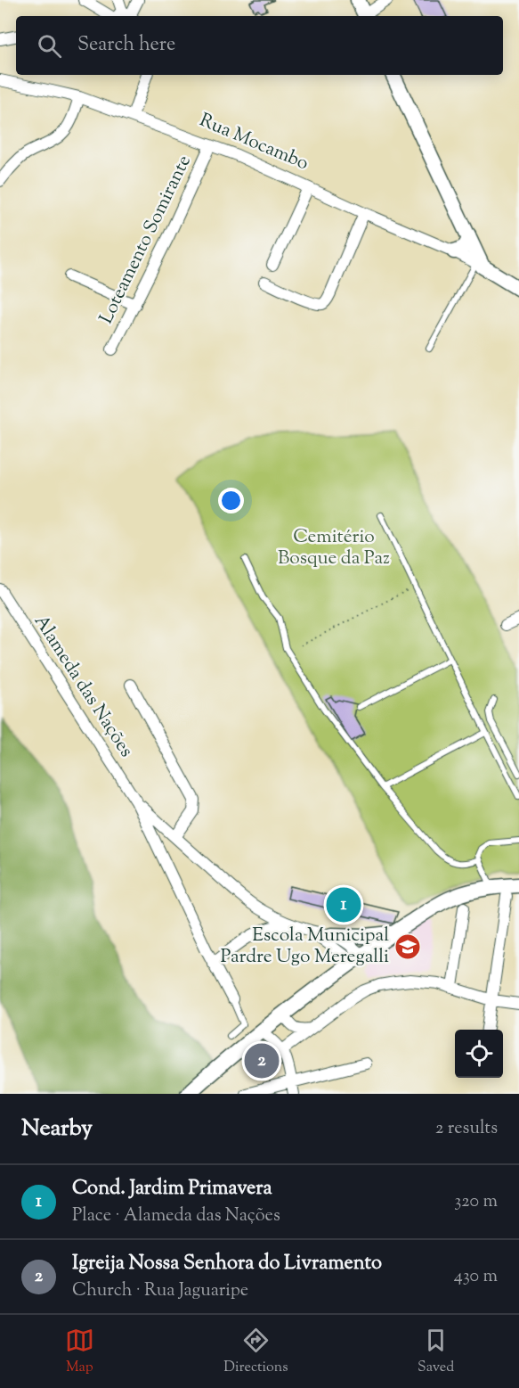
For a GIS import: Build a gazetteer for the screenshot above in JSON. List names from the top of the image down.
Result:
{
  "streets": {
    "main road": ["Rua Mocambo"],
    "street": ["Loteamento Somirante", "Alameda das Nações"]
  },
  "crossings": [
    ["Rua Mocambo", "Loteamento Somirante"]
  ],
  "parks": ["Cemitério Bosque da Paz"],
  "places": {
    "school or university": ["Escola Municipal Pardre Ugo Meregalli"]
  },
  "page": {
    "search": "Search here",
    "pins": ["1", "2"],
    "heading": ["Nearby", "2 results"],
    "list": [
      {
        "mark": "1",
        "name": "Cond. Jardim Primavera",
        "note": "Place · Alameda das Nações",
        "value": "320 m"
      },
      {
        "mark": "2",
        "name": "Igreija Nossa Senhora do Livramento",
        "note": "Church · Rua Jaguaripe",
        "value": "430 m"
      }
    ],
    "nav": ["Map", "Directions", "Saved"]
  }
}
